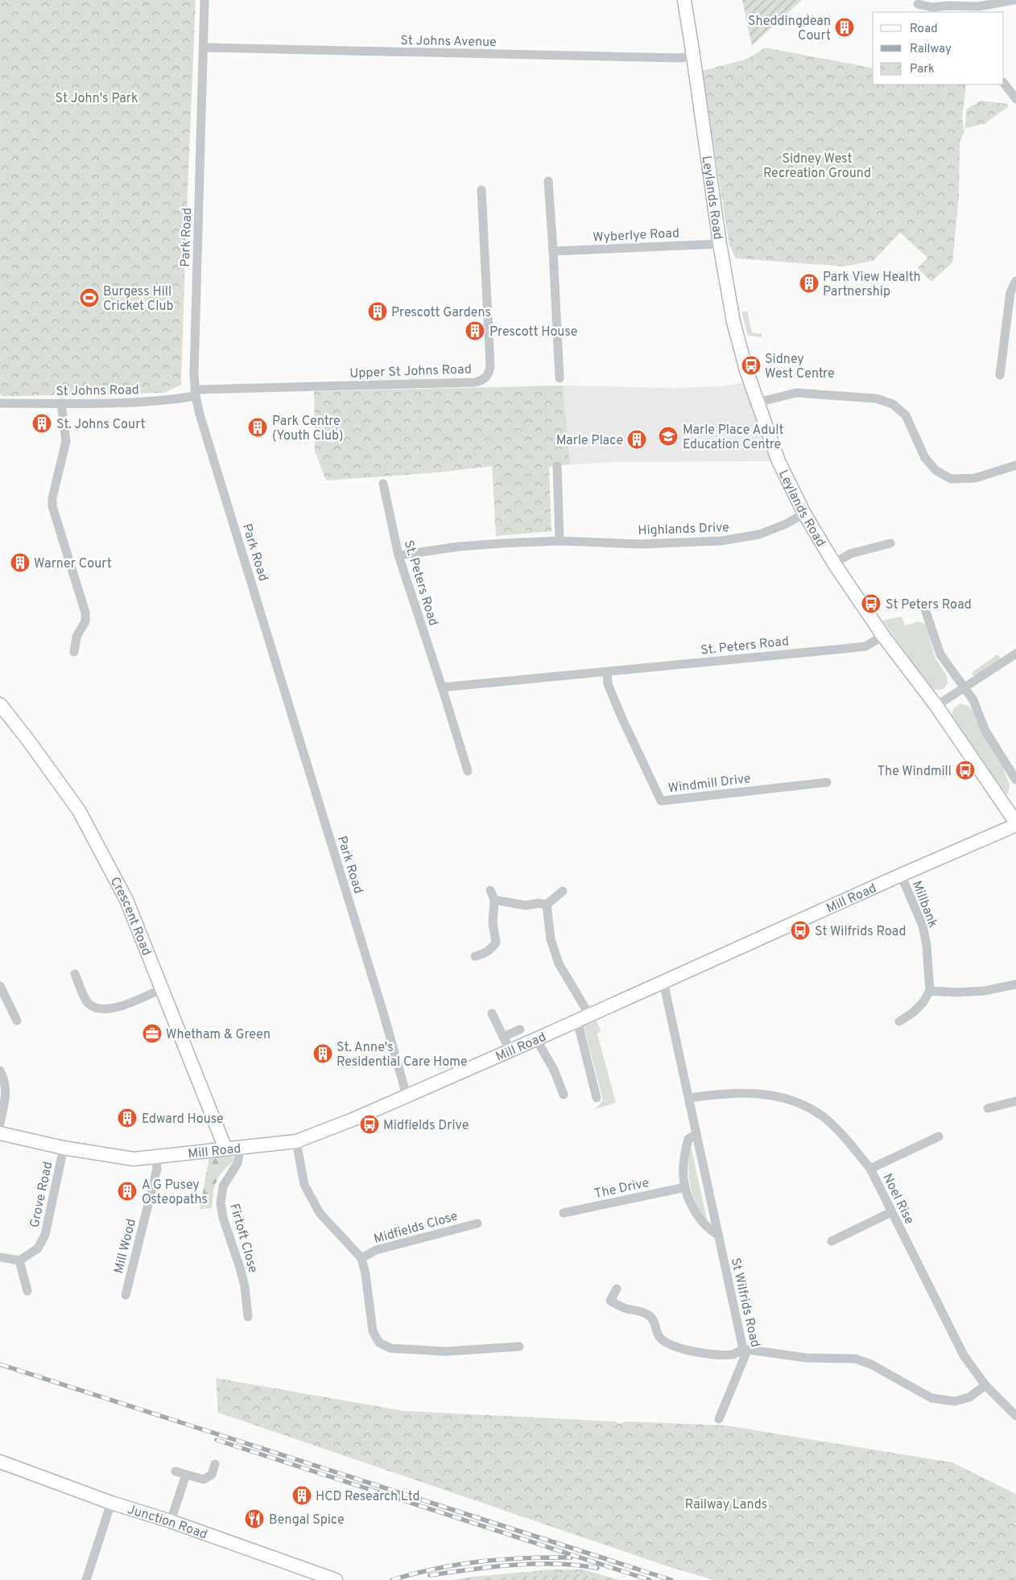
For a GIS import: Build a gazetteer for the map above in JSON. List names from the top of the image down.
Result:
{
  "streets": {
    "street": [
      "St Johns Avenue",
      "Leylands Road",
      "Wyberlye Road",
      "Park Road",
      "Upper St Johns Road",
      "St Johns Road",
      "Highlands Drive",
      "St. Peters Road",
      "Windmill Drive",
      "Mill Road",
      "Millbank",
      "Crescent Road",
      "The Drive",
      "Grove Road",
      "Noel Rise",
      "Midfields Close",
      "Firtoft Close",
      "Mill Wood",
      "St Wilfrids Road",
      "Junction Road"
    ]
  },
  "crossings": [
    ["St Johns Avenue", "Leylands Road"],
    ["St Johns Avenue", "Park Road"],
    ["Leylands Road", "Wyberlye Road"],
    ["Leylands Road", "Highlands Drive"],
    ["Leylands Road", "St. Peters Road"],
    ["Leylands Road", "Mill Road"],
    ["Park Road", "Upper St Johns Road"],
    ["Park Road", "St Johns Road"],
    ["Park Road", "Mill Road"],
    ["Upper St Johns Road", "St Johns Road"],
    ["Highlands Drive", "St. Peters Road"],
    ["St. Peters Road", "Windmill Drive"],
    ["Mill Road", "Millbank"],
    ["Mill Road", "Crescent Road"],
    ["Mill Road", "Grove Road"],
    ["Mill Road", "Firtoft Close"],
    ["Mill Road", "Mill Wood"],
    ["Mill Road", "St Wilfrids Road"],
    ["Noel Rise", "St Wilfrids Road"]
  ],
  "parks": ["St John's Park", "Sidney West Recreation Ground", "Railway Lands"],
  "places": {
    "building": [
      "Sheddingdean Court",
      "Park View Health Partnership",
      "Prescott Gardens",
      "Prescott House",
      "St. Johns Court",
      "Park Centre (Youth Club)",
      "Marle Place",
      "Warner Court",
      "St. Anne's Residential Care Home",
      "Edward House",
      "A G Pusey Osteopaths",
      "HCD Research Ltd"
    ],
    "sports": ["Burgess Hill Cricket Club"],
    "bus stop": [
      "Sidney West Centre",
      "St Peters Road",
      "The Windmill",
      "St Wilfrids Road",
      "Midfields Drive"
    ],
    "school or university": ["Marle Place Adult Education Centre"],
    "office": ["Whetham & Green"],
    "restaurant": ["Bengal Spice"]
  },
  "legend": ["Road", "Railway", "Park"]
}
